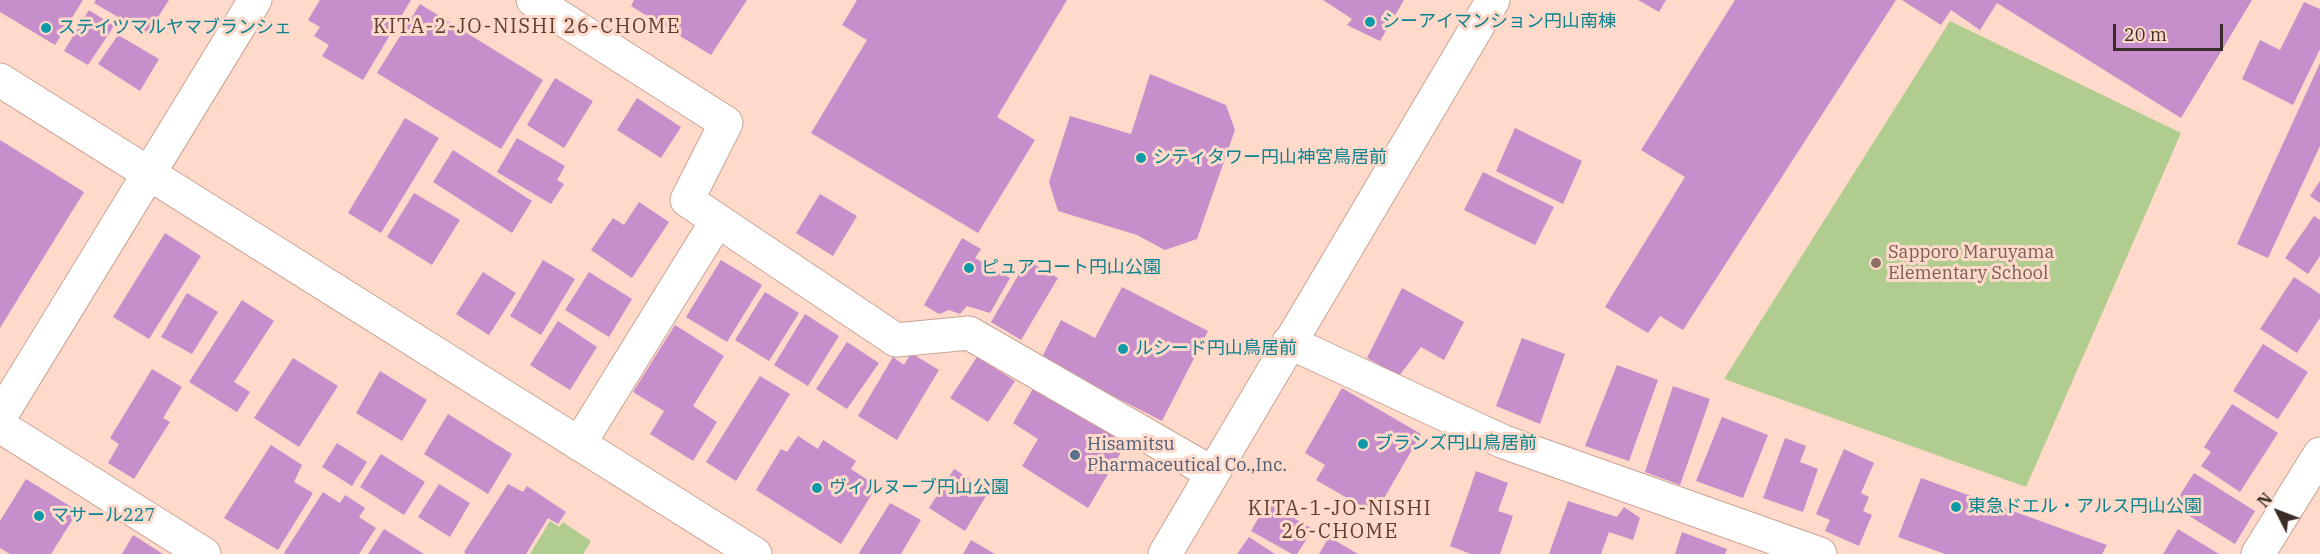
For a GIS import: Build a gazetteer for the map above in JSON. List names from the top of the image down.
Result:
{
  "districts": ["KITA-2-JO-NISHI 26-CHOME", "KITA-1-JO-NISHI 26-CHOME"],
  "places": [
    "シーアイマンション円山南棟",
    "ステイツマルヤマブランシェ",
    "シティタワー円山神宮鳥居前",
    "Sapporo Maruyama Elementary School",
    "ピュアコート円山公園",
    "ルシード円山鳥居前",
    "ブランズ円山鳥居前",
    "Hisamitsu Pharmaceutical Co.,Inc.",
    "ヴィルヌーブ円山公園",
    "東急ドエル・アルス円山公園",
    "マサール227"
  ],
  "scale_bar": "20 m",
  "north": "top left"
}
